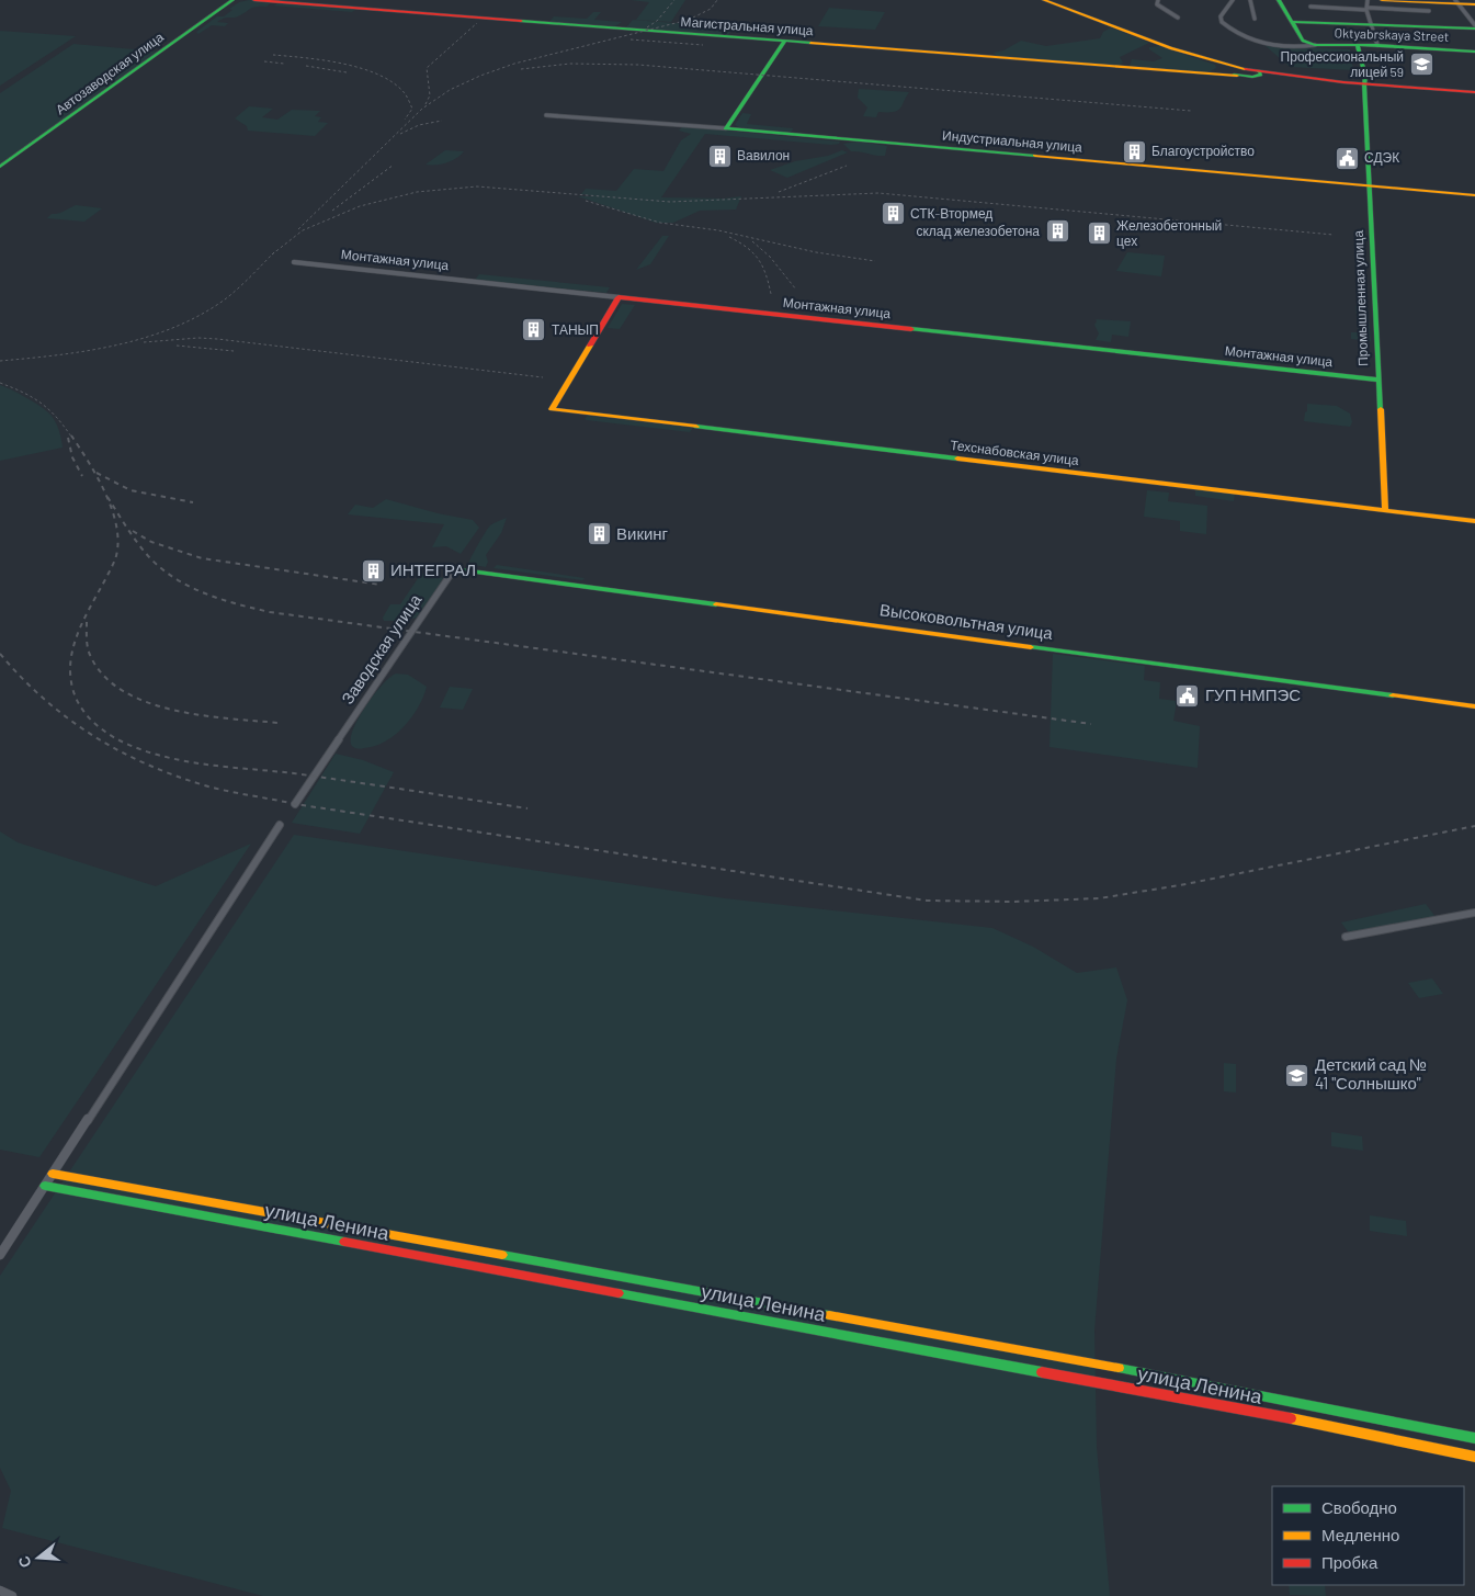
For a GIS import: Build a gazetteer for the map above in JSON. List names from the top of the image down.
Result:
{
  "streets": {
    "main road": [
      "Магистральная улица",
      "Oktyabrskaya Street",
      "Автозаводская улица",
      "Индустриальная улица",
      "Монтажная улица",
      "Промышленная улица",
      "Техснабовская улица",
      "Высоковольтная улица",
      "улица Ленина"
    ],
    "street": ["Заводская улица"]
  },
  "crossings": [
    ["Магистральная улица", "Промышленная улица"],
    ["Oktyabrskaya Street", "Промышленная улица"],
    ["Индустриальная улица", "Промышленная улица"],
    ["Монтажная улица", "Промышленная улица"],
    ["Монтажная улица", "Техснабовская улица"],
    ["Промышленная улица", "Техснабовская улица"],
    ["Высоковольтная улица", "Заводская улица"]
  ],
  "places": {
    "school or university": ["Профессиональный лицей 59", "Детский сад № 41 \"Солнышко\""],
    "building": [
      "Благоустройство",
      "Вавилон",
      "СТК-Втормед",
      "склад железобетона",
      "Железобетонный цех",
      "ТАНЫП",
      "Викинг",
      "ИНТЕГРАЛ"
    ],
    "public building": ["СДЭК", "ГУП НМПЭС"]
  },
  "legend": ["Свободно", "Медленно", "Пробка"],
  "north": "left"
}
